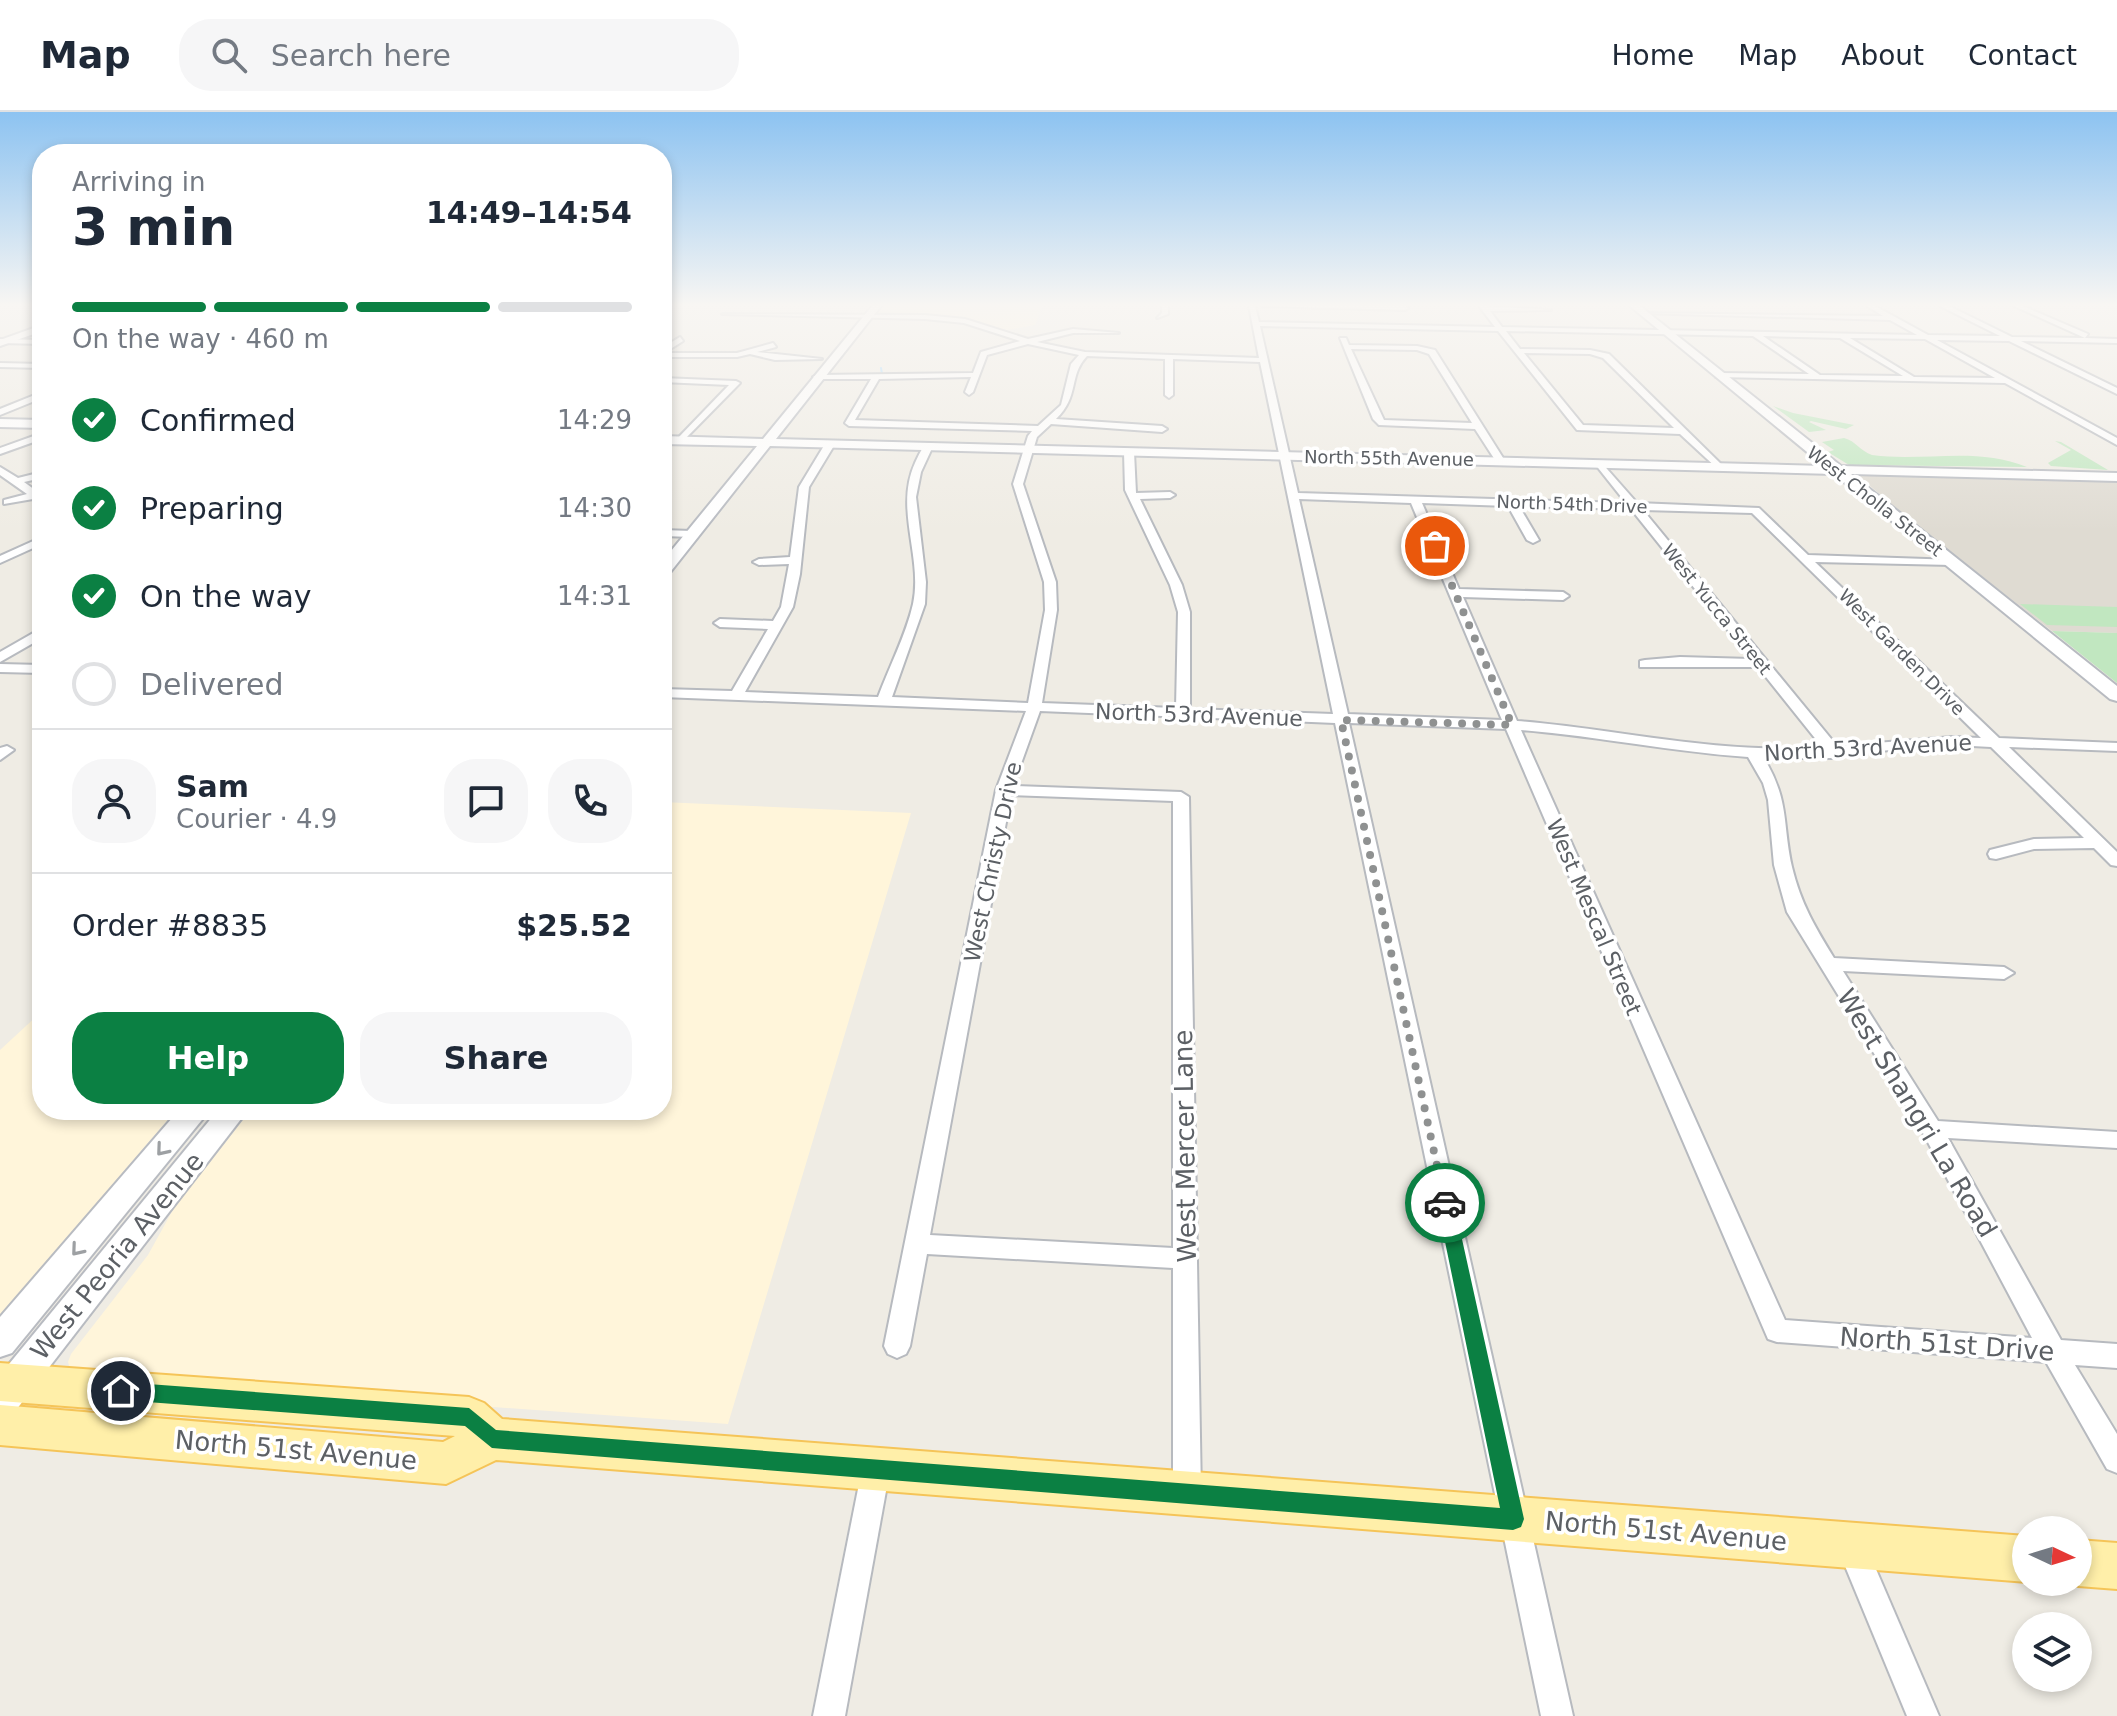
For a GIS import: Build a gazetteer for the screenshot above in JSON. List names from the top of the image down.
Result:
{
  "streets": {
    "main road": ["North 51st Avenue"],
    "street": [
      "North 55th Avenue",
      "West Cholla Street",
      "North 54th Drive",
      "West Yucca Street",
      "West Garden Drive",
      "North 53rd Avenue",
      "West Christy Drive",
      "West Mescal Street",
      "West Shangri La Road",
      "West Mercer Lane",
      "West Peoria Avenue",
      "North 51st Drive"
    ]
  },
  "crossings": [
    ["North 55th Avenue", "West Cholla Street"],
    ["North 55th Avenue", "West Yucca Street"],
    ["North 55th Avenue", "West Christy Drive"],
    ["North 54th Drive", "West Yucca Street"],
    ["North 54th Drive", "West Garden Drive"],
    ["North 54th Drive", "West Mescal Street"],
    ["West Yucca Street", "North 53rd Avenue"],
    ["West Garden Drive", "North 53rd Avenue"],
    ["North 53rd Avenue", "West Christy Drive"],
    ["North 53rd Avenue", "West Mescal Street"],
    ["North 53rd Avenue", "West Shangri La Road"],
    ["West Christy Drive", "West Mercer Lane"],
    ["West Mescal Street", "North 51st Drive"],
    ["West Shangri La Road", "North 51st Drive"],
    ["West Mercer Lane", "North 51st Avenue"],
    ["West Peoria Avenue", "North 51st Avenue"]
  ],
  "north": "right",
  "page": {
    "header": "Map",
    "search": "Search here",
    "nav": [
      "Home",
      "Map",
      "About",
      "Contact"
    ],
    "heading": ["3 min", "Arriving in", "14:49–14:54"],
    "panel": [
      "Sam",
      "Courier · 4.9",
      "Order #8835",
      "$25.52"
    ],
    "bar": "On the way · 460 m",
    "list": [
      ["Confirmed", "14:29"],
      ["Preparing", "14:30"],
      ["On the way", "14:31"],
      "Delivered"
    ],
    "buttons": ["Help", "Share"]
  }
}
